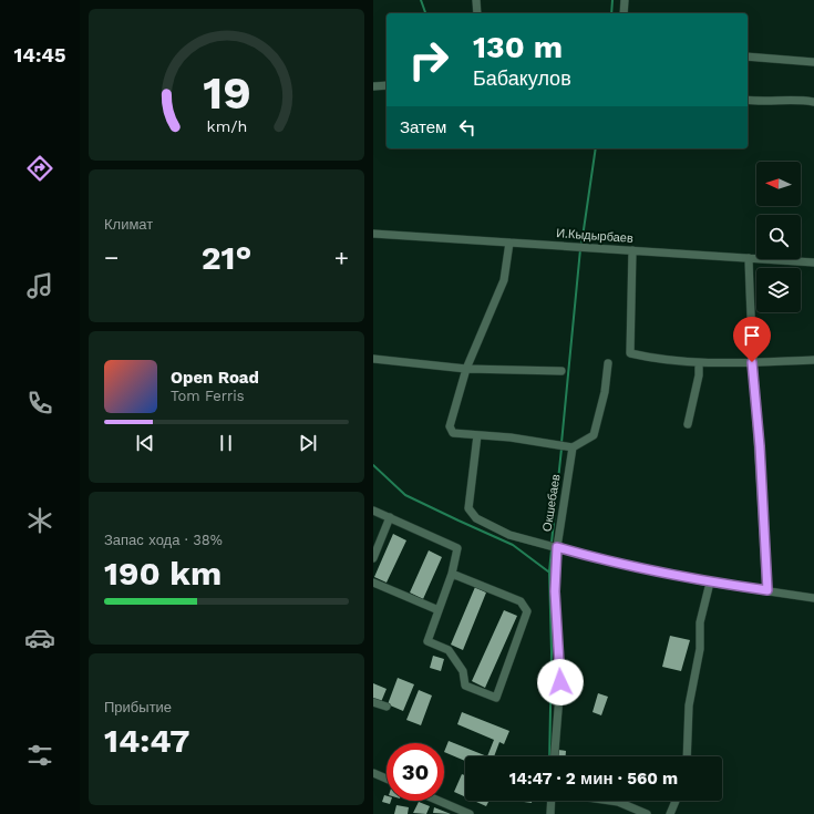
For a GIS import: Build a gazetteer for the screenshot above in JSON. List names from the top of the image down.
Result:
{
  "streets": {
    "street": ["И.Кыдырбаев", "Окшебаев"]
  },
  "north": "left",
  "page": {
    "tabs": "14:45",
    "turn": ["130 m", "Бабакулов"],
    "then": "Затем",
    "tile": [
      "Климат",
      ["Запас хода · 38%", "190 km"],
      ["Прибытие", "14:47"]
    ],
    "heat": ["−", "21°", "+"],
    "song": ["Open Road", "Tom Ferris"],
    "limit": "30",
    "trip": "14:47 · 2 мин · 560 m",
    "gauge": ["19", "km/h"]
  }
}
